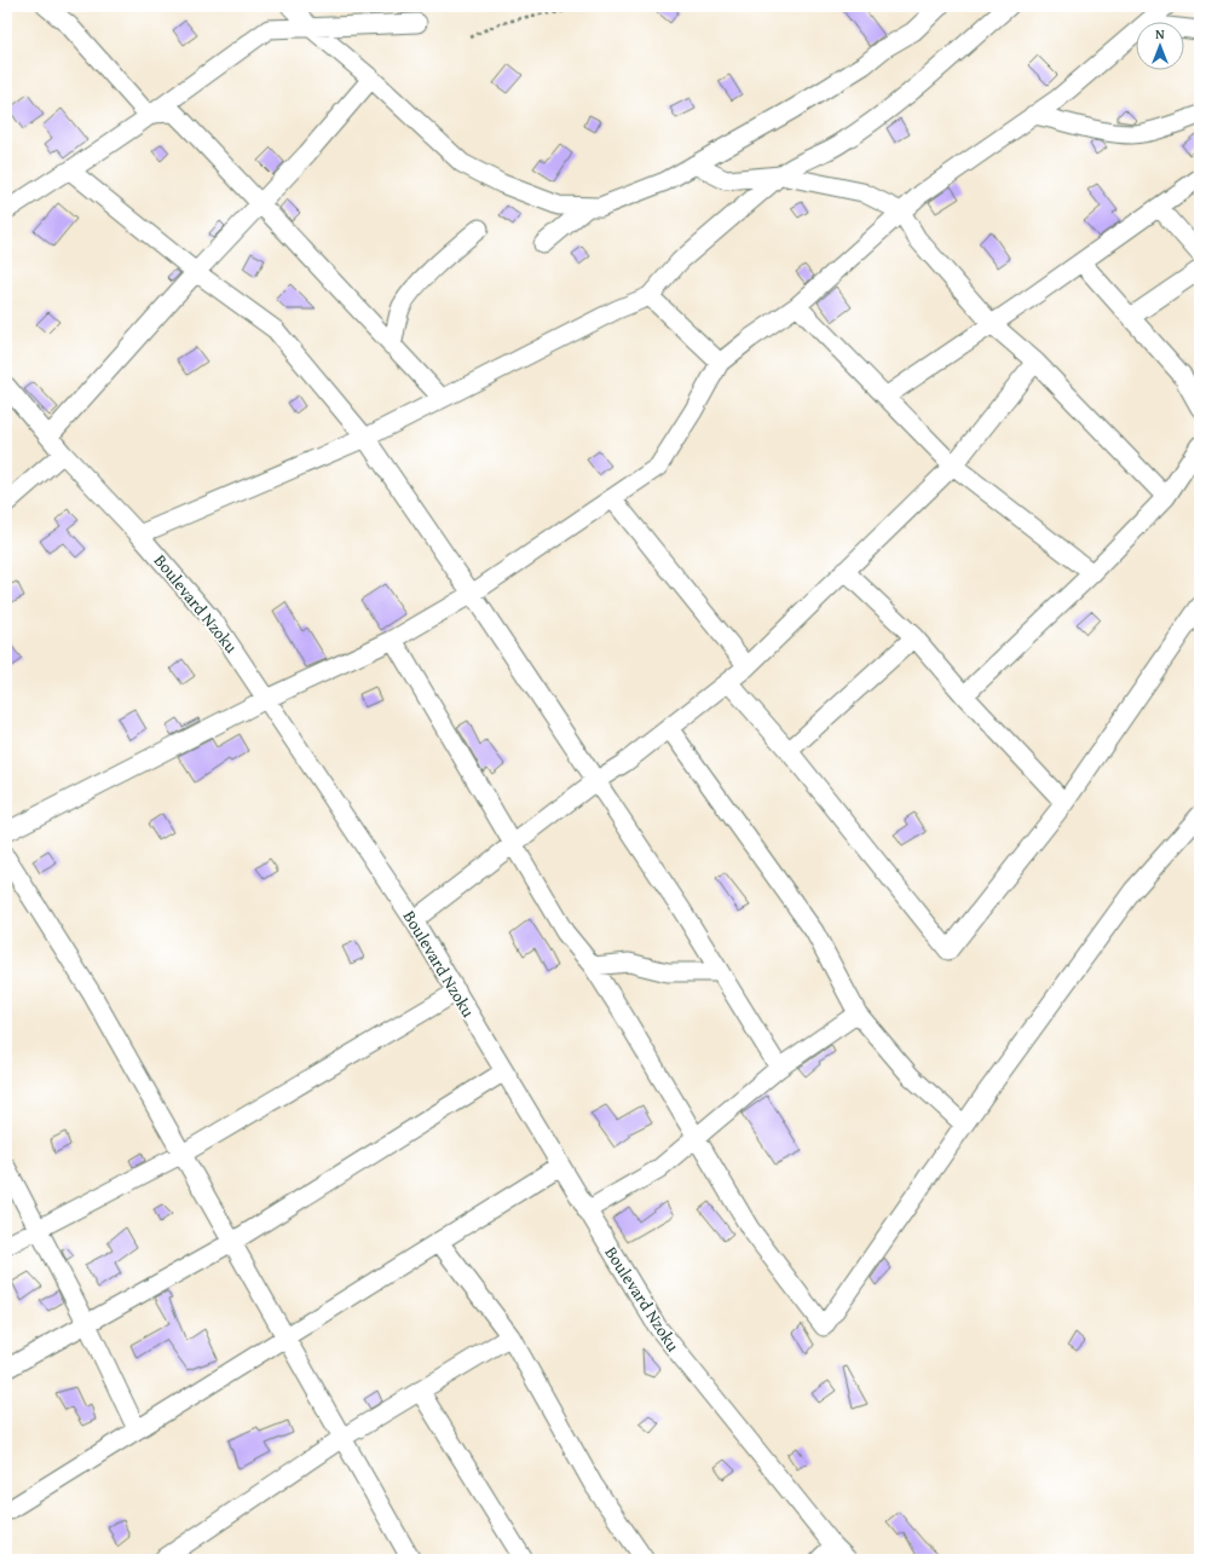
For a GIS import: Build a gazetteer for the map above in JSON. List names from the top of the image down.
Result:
{
  "streets": {
    "street": ["Boulevard Nzoku"]
  },
  "north": "top"
}
